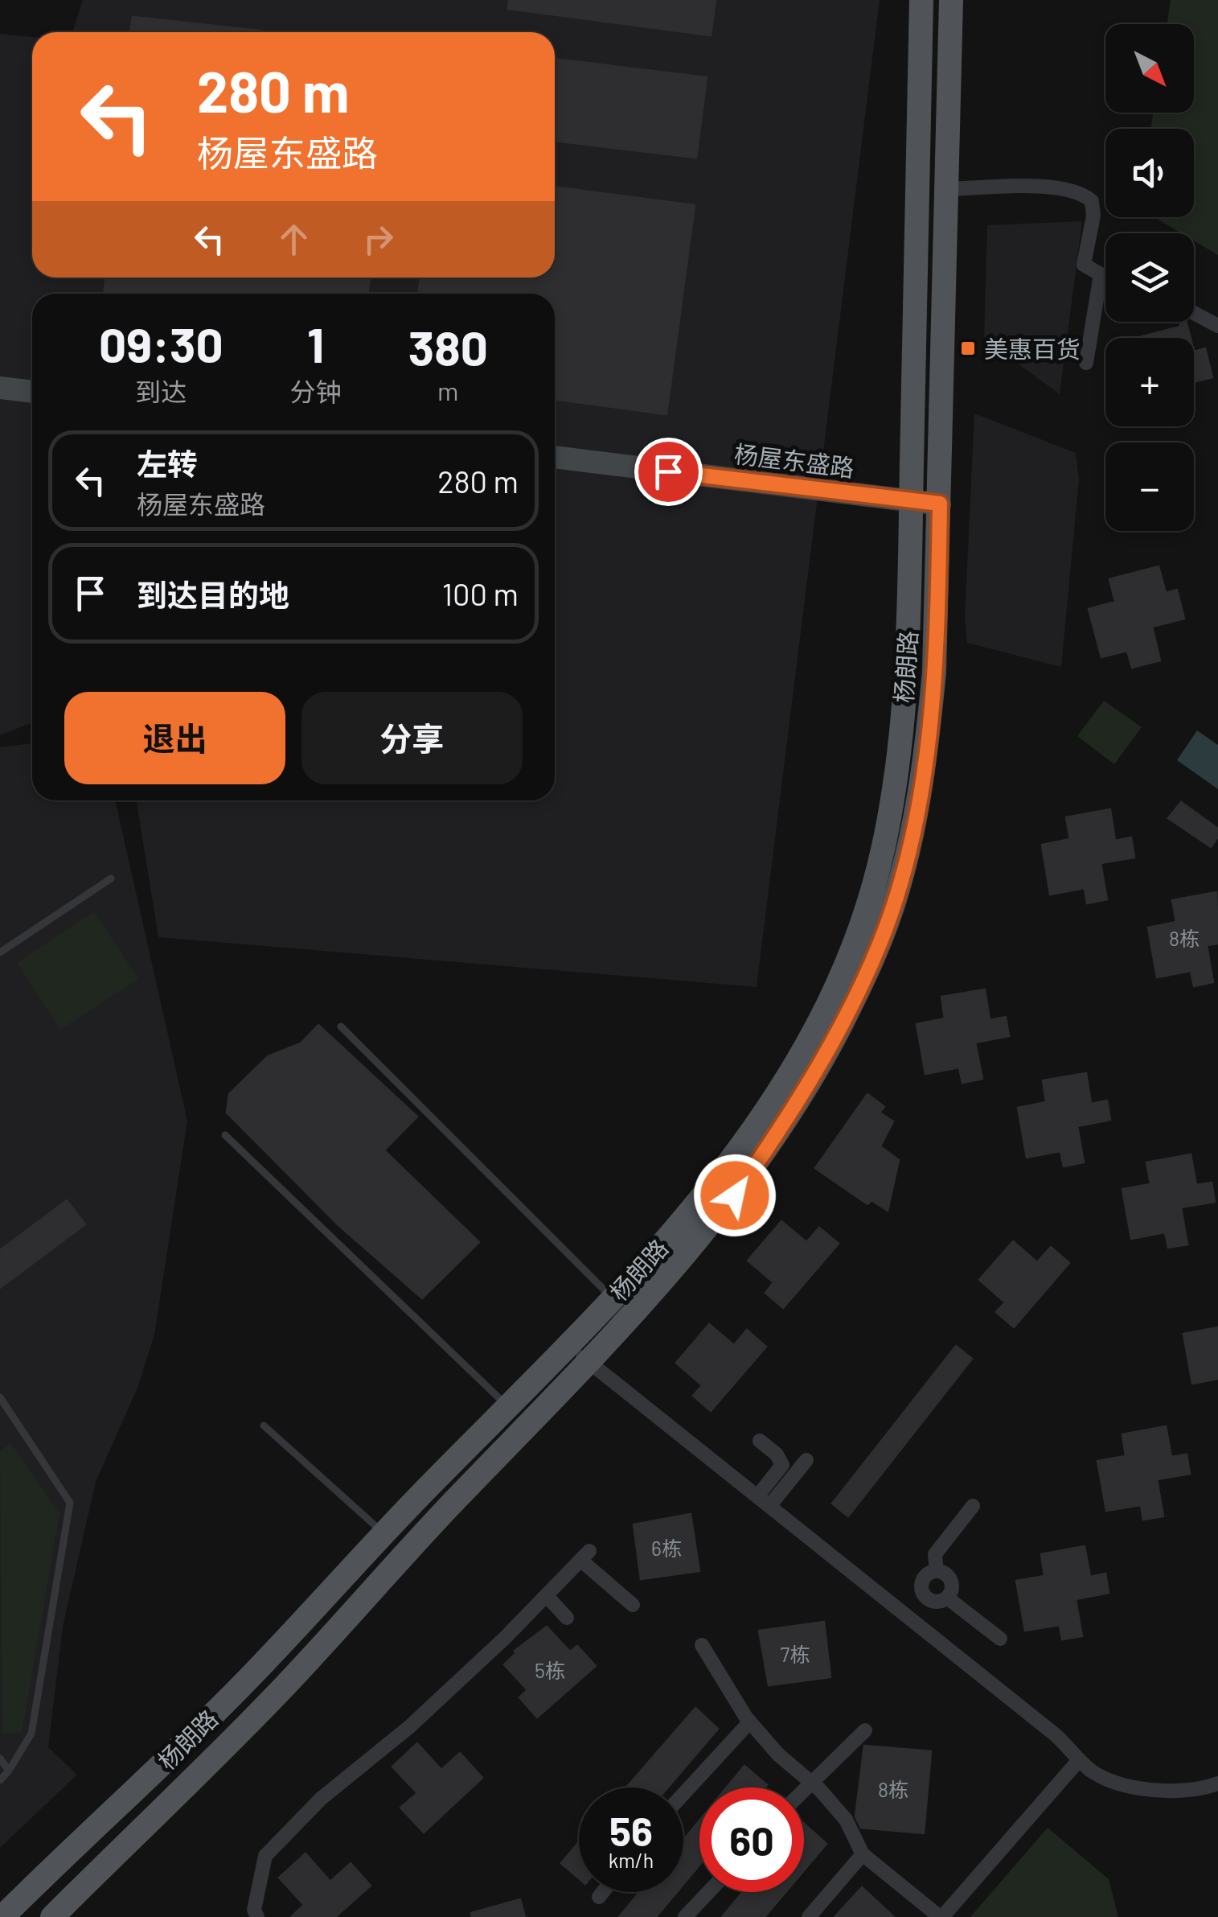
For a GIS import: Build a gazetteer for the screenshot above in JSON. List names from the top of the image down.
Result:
{
  "streets": {
    "main road": ["杨朗路"],
    "street": ["杨屋东盛路"]
  },
  "crossings": [
    ["杨屋东盛路", "杨朗路"]
  ],
  "places": {
    "transit": ["美惠百货"]
  },
  "house_numbers": [
    "8栋",
    "6栋",
    "7栋",
    "5栋",
    "8栋"
  ],
  "north": "bottom right",
  "page": {
    "map_buttons": ["+", "−"],
    "turn": ["280 m", "杨屋东盛路"],
    "eta": [
      "09:30",
      "到达",
      "1",
      "分钟",
      "380",
      "m"
    ],
    "list": [
      {
        "name": "左转",
        "note": "杨屋东盛路",
        "value": "280 m"
      },
      {
        "name": "到达目的地",
        "value": "100 m"
      }
    ],
    "buttons": ["退出", "分享"],
    "speed": "56 km/h",
    "limit": "60"
  }
}
